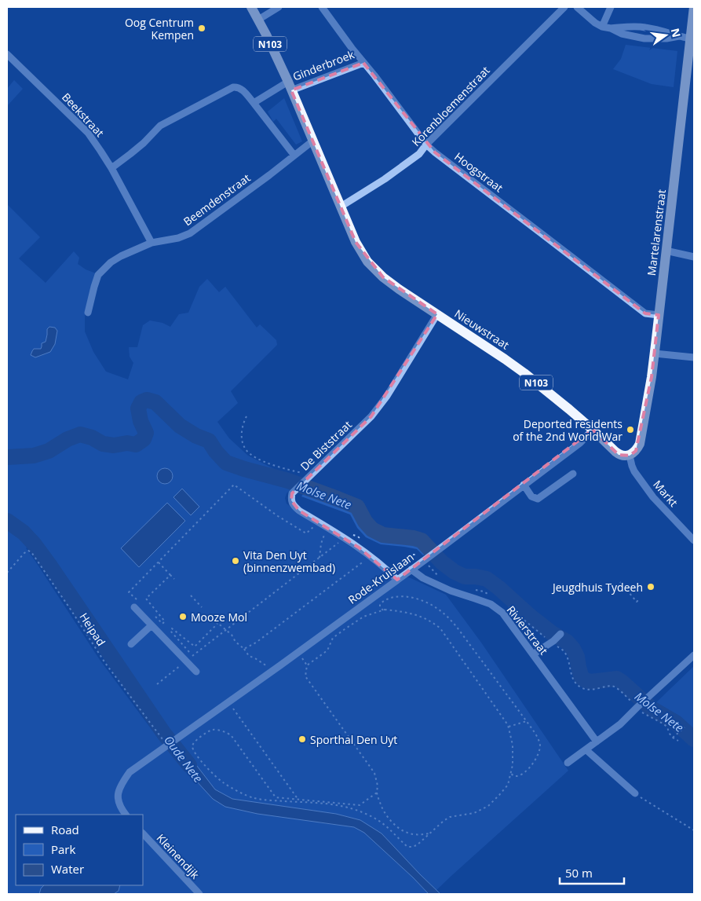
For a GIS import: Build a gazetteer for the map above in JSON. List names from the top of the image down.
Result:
{
  "streets": {
    "main road": [
      "N103",
      "Ginderbroek",
      "Martelarenstraat",
      "Nieuwstraat"
    ],
    "street": [
      "Korenbloemenstraat",
      "Beekstraat",
      "Hoogstraat",
      "Beemdenstraat",
      "De Biststraat",
      "Markt",
      "Rode-Kruislaan",
      "Rivierstraat",
      "Kleinendijk"
    ],
    "path": ["Heipad"]
  },
  "crossings": [
    ["Ginderbroek", "Korenbloemenstraat"],
    ["Ginderbroek", "Hoogstraat"],
    ["Ginderbroek", "Nieuwstraat"],
    ["Korenbloemenstraat", "Hoogstraat"],
    ["Korenbloemenstraat", "Nieuwstraat"],
    ["Beekstraat", "Beemdenstraat"],
    ["Hoogstraat", "Martelarenstraat"],
    ["Martelarenstraat", "Nieuwstraat"],
    ["Martelarenstraat", "Markt"],
    ["Nieuwstraat", "De Biststraat"],
    ["Nieuwstraat", "Markt"],
    ["Nieuwstraat", "Rode-Kruislaan"],
    ["De Biststraat", "Rode-Kruislaan"],
    ["Rode-Kruislaan", "Heipad"],
    ["Rode-Kruislaan", "Rivierstraat"]
  ],
  "water": ["Molse Nete", "Oude Nete"],
  "places": [
    "Oog Centrum Kempen",
    "Deported residents of the 2nd World War",
    "Vita Den Uyt (binnenzwembad)",
    "Jeugdhuis Tydeeh",
    "Mooze Mol",
    "Sporthal Den Uyt"
  ],
  "legend": ["Road", "Park", "Water"],
  "scale_bar": "50 m",
  "north": "right"
}
